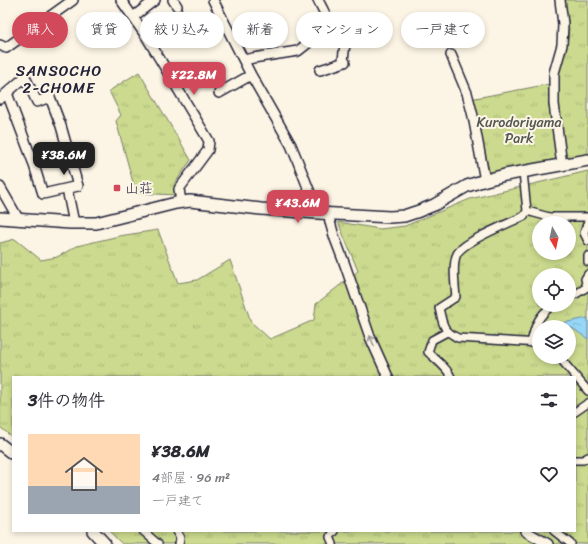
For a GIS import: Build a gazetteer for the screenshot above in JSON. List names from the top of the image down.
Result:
{
  "districts": ["SANSOCHO 2-CHOME"],
  "parks": ["Kurodoriyama Park"],
  "places": {
    "transit": ["山荘"]
  },
  "north": "bottom",
  "page": {
    "chip": [
      "購入",
      "賃貸",
      "絞り込み",
      "新着",
      "マンション",
      "一戸建て"
    ],
    "price": ["¥22.8M", "¥38.6M", "¥43.6M"],
    "heading": "3件の物件",
    "list": [
      {
        "name": "¥38.6M",
        "note": "4部屋 · 96 m² · 一戸建て"
      }
    ]
  }
}
